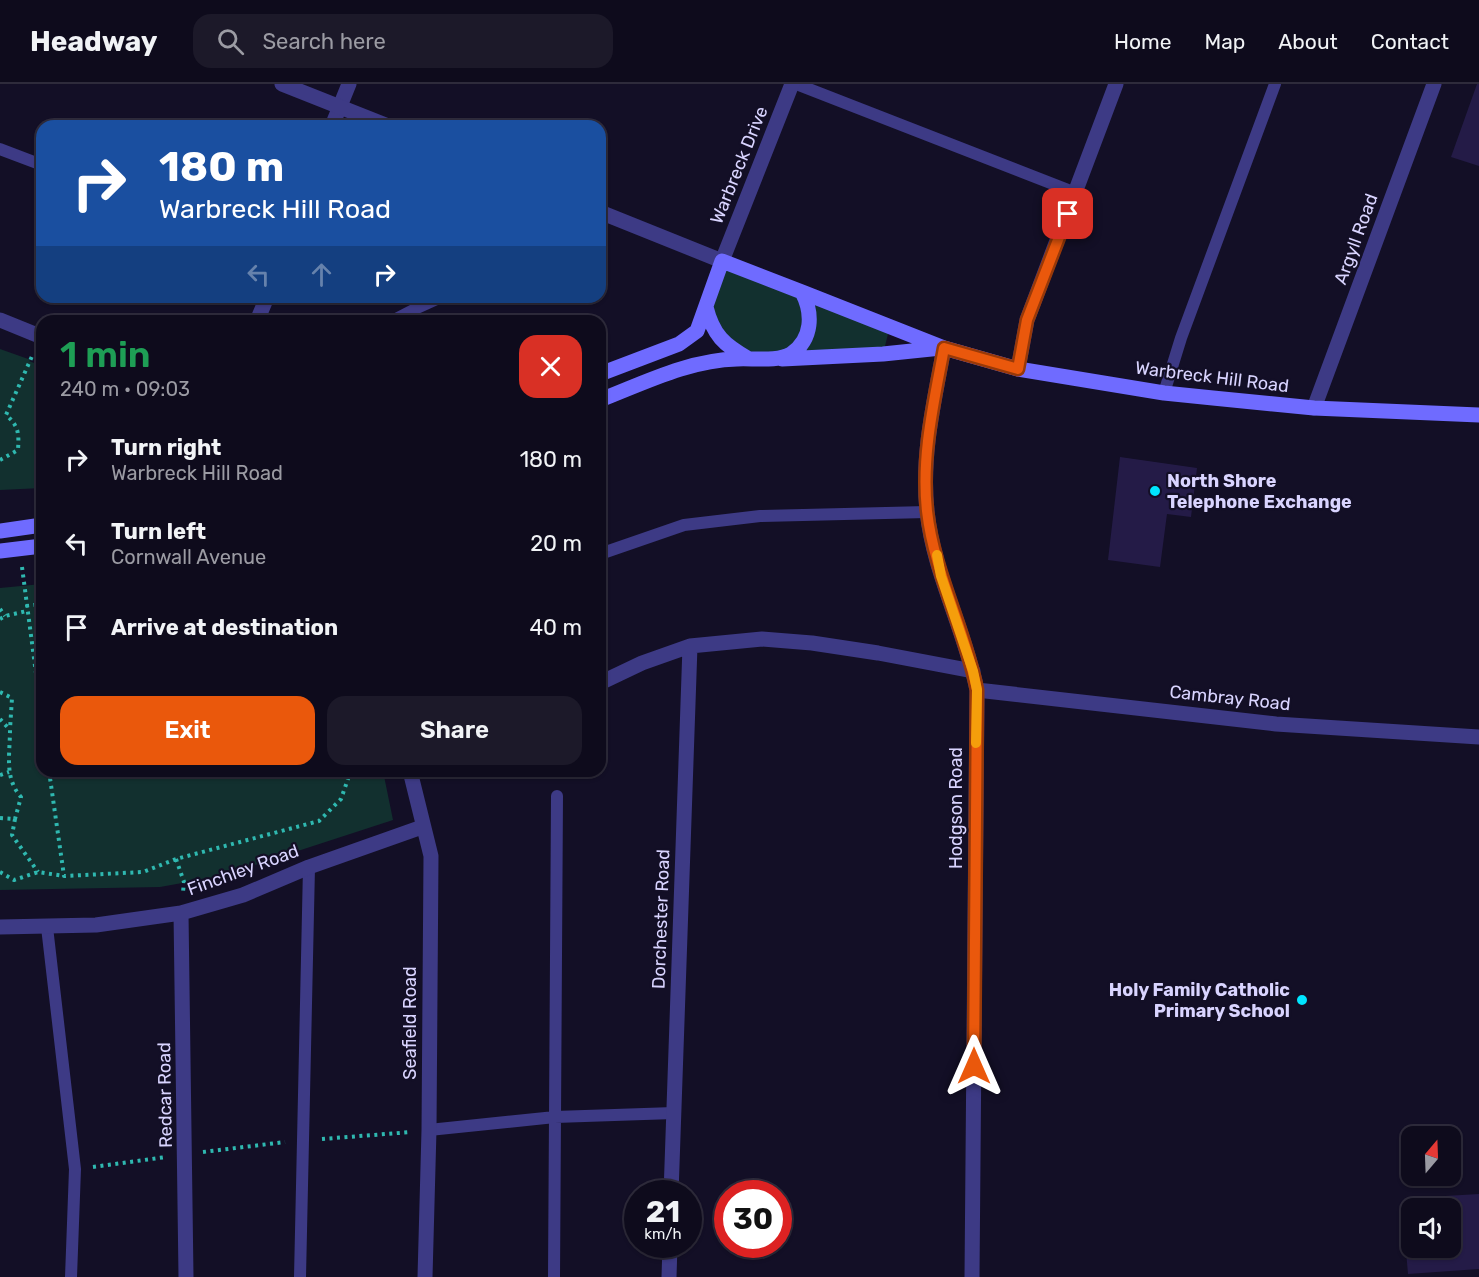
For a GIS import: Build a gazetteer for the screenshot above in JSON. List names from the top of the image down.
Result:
{
  "streets": {
    "main road": ["Warbreck Hill Road"],
    "street": [
      "Warbreck Drive",
      "Argyll Road",
      "Cambray Road",
      "Hodgson Road",
      "Finchley Road",
      "Dorchester Road",
      "Seafield Road",
      "Redcar Road"
    ]
  },
  "crossings": [
    ["Warbreck Drive", "Warbreck Hill Road"],
    ["Argyll Road", "Warbreck Hill Road"],
    ["Warbreck Hill Road", "Hodgson Road"],
    ["Cambray Road", "Hodgson Road"],
    ["Finchley Road", "Seafield Road"],
    ["Finchley Road", "Redcar Road"]
  ],
  "places": ["North Shore Telephone Exchange", "Holy Family Catholic Primary School"],
  "north": "top",
  "page": {
    "header": "Headway",
    "search": "Search here",
    "nav": [
      "Home",
      "Map",
      "About",
      "Contact"
    ],
    "turn": ["180 m", "Warbreck Hill Road"],
    "heading": ["1 min", "240 m · 09:03"],
    "list": [
      {
        "name": "Turn right",
        "note": "Warbreck Hill Road",
        "value": "180 m"
      },
      {
        "name": "Turn left",
        "note": "Cornwall Avenue",
        "value": "20 m"
      },
      {
        "name": "Arrive at destination",
        "value": "40 m"
      }
    ],
    "buttons": ["Exit", "Share"],
    "speed": "21 km/h",
    "limit": "30"
  }
}
